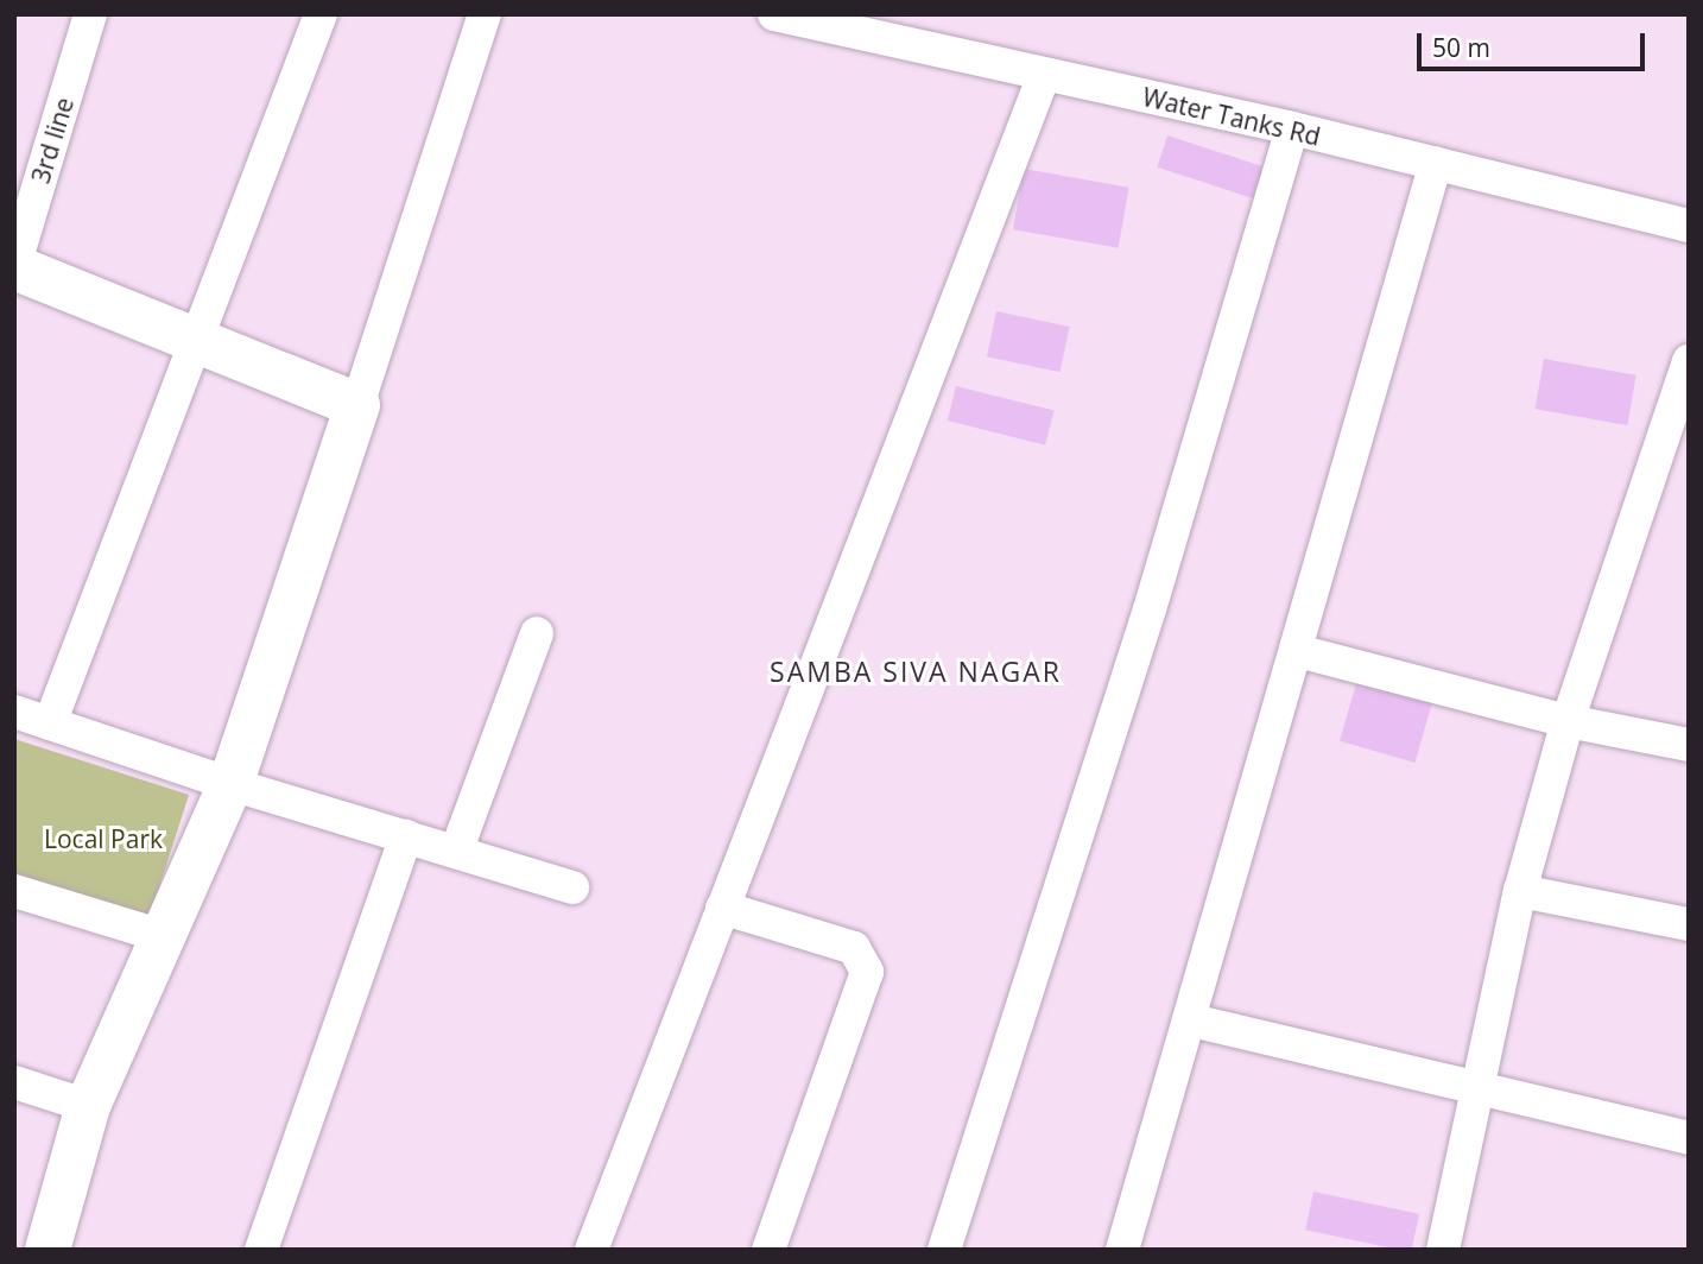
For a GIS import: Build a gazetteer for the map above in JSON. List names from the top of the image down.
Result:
{
  "streets": {
    "street": ["Water Tanks Rd", "3rd line"]
  },
  "districts": ["SAMBA SIVA NAGAR"],
  "parks": ["Local Park"],
  "scale_bar": "50 m"
}
